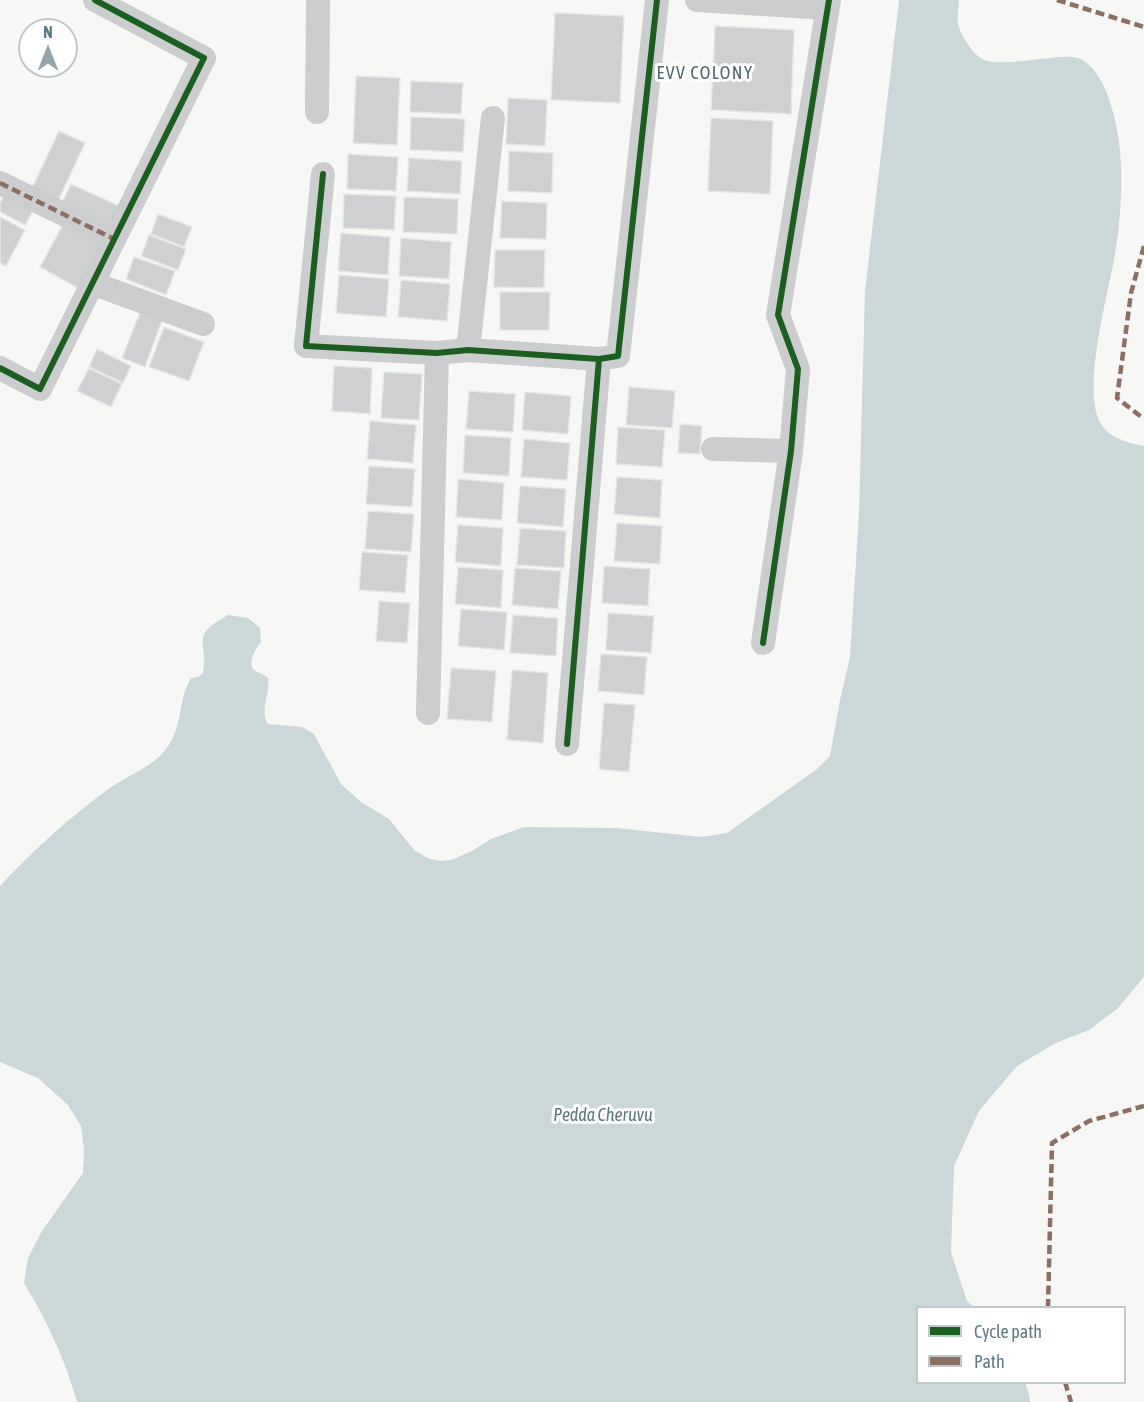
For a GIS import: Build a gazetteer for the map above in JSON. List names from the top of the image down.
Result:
{
  "districts": ["EVV COLONY"],
  "water": ["Pedda Cheruvu"],
  "legend": ["Cycle path", "Path"],
  "north": "top"
}
